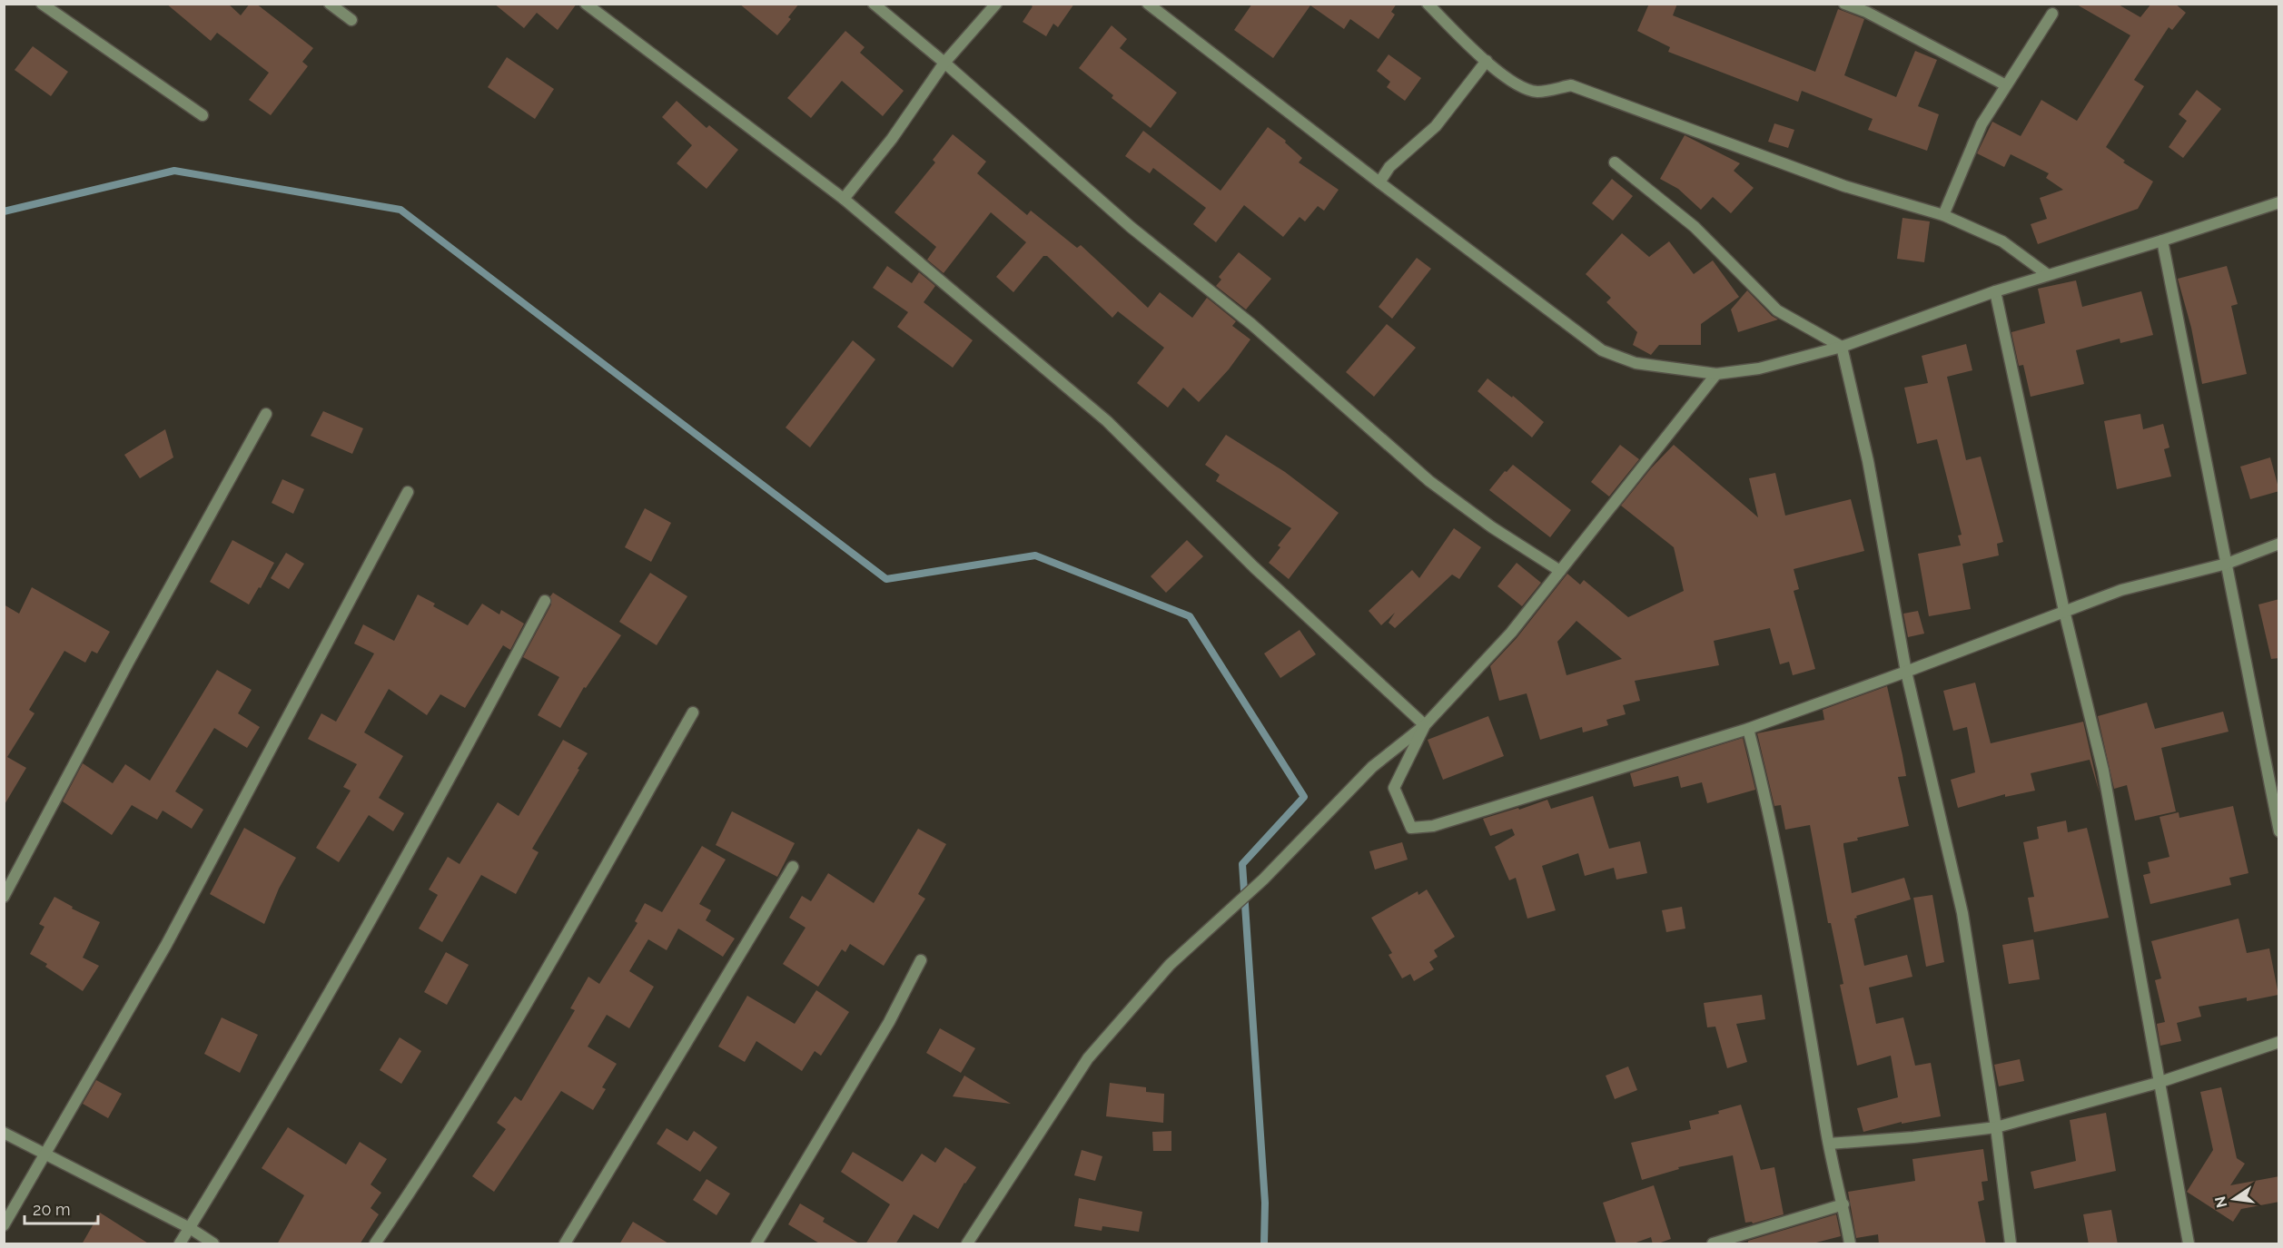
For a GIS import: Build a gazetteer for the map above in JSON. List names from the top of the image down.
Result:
{
  "scale_bar": "20 m",
  "north": "left"
}
